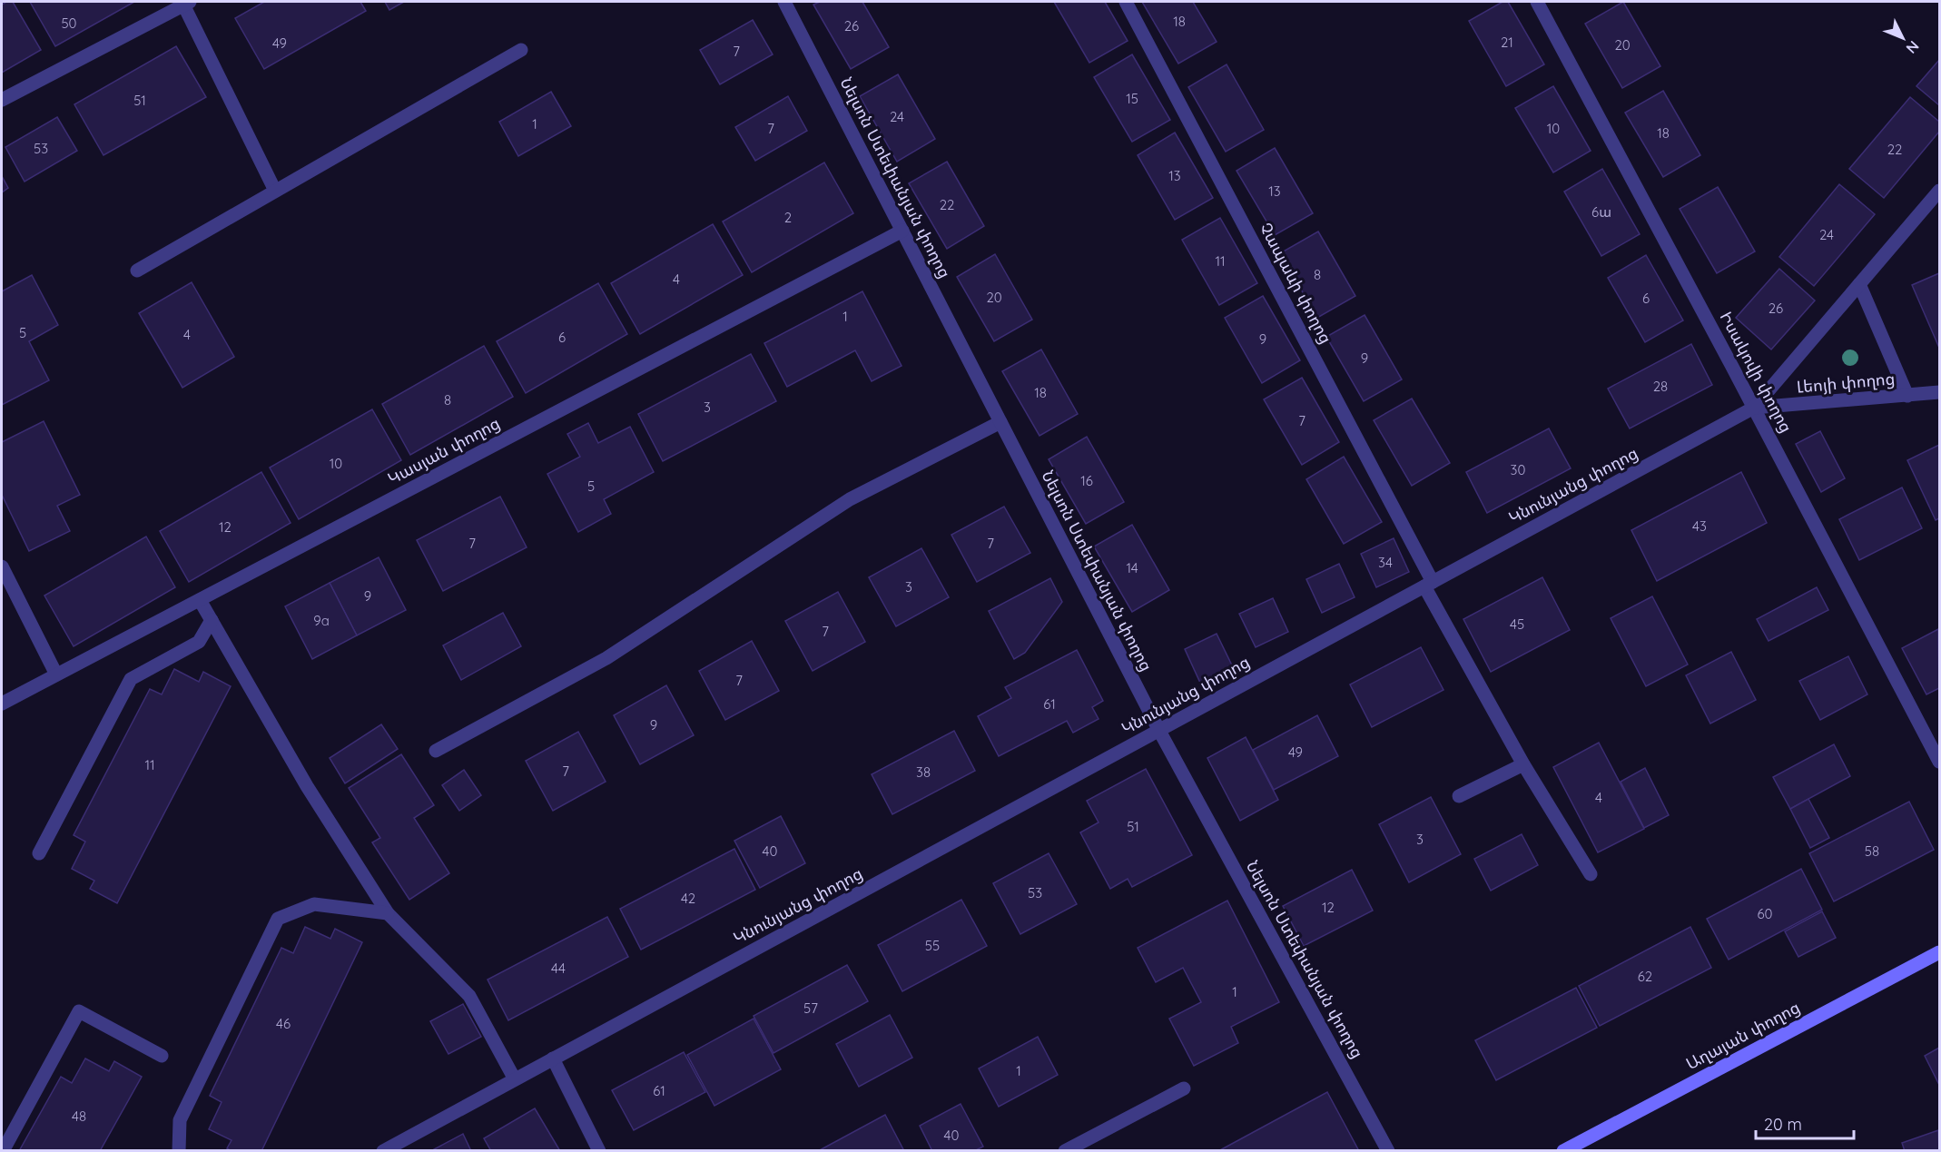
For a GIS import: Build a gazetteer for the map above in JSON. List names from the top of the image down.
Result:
{
  "streets": {
    "main road": ["Աղայան փողոց"],
    "street": [
      "Նելսոն Ստեփանյան փողոց",
      "Չապաևի փողոց",
      "Իսակովի փողոց",
      "Լեոյի փողոց",
      "Կասյան փողոց",
      "Կնունյանց փողոց"
    ]
  },
  "crossings": [
    ["Նելսոն Ստեփանյան փողոց", "Կասյան փողոց"],
    ["Նելսոն Ստեփանյան փողոց", "Կնունյանց փողոց"],
    ["Չապաևի փողոց", "Կնունյանց փողոց"],
    ["Իսակովի փողոց", "Լեոյի փողոց"],
    ["Իսակովի փողոց", "Կնունյանց փողոց"],
    ["Լեոյի փողոց", "Կնունյանց փողոց"]
  ],
  "house_numbers": [
    "18",
    "50",
    "26",
    "21",
    "49",
    "20",
    "7",
    "15",
    "51",
    "24",
    "1",
    "7",
    "10",
    "18",
    "53",
    "22",
    "13",
    "13",
    "22",
    "6ա",
    "2",
    "24",
    "11",
    "8",
    "4",
    "20",
    "6",
    "26",
    "1",
    "5",
    "4",
    "6",
    "9",
    "9",
    "28",
    "18",
    "8",
    "3",
    "7",
    "10",
    "30",
    "16",
    "5",
    "43",
    "12",
    "7",
    "7",
    "34",
    "14",
    "3",
    "9",
    "9a",
    "45",
    "7",
    "7",
    "61",
    "9",
    "49",
    "11",
    "7",
    "38",
    "4",
    "51",
    "3",
    "40",
    "58",
    "53",
    "42",
    "12",
    "60",
    "55",
    "44",
    "62",
    "1",
    "57",
    "46",
    "1",
    "61",
    "48",
    "40"
  ],
  "scale_bar": "20 m",
  "north": "bottom right"
}
